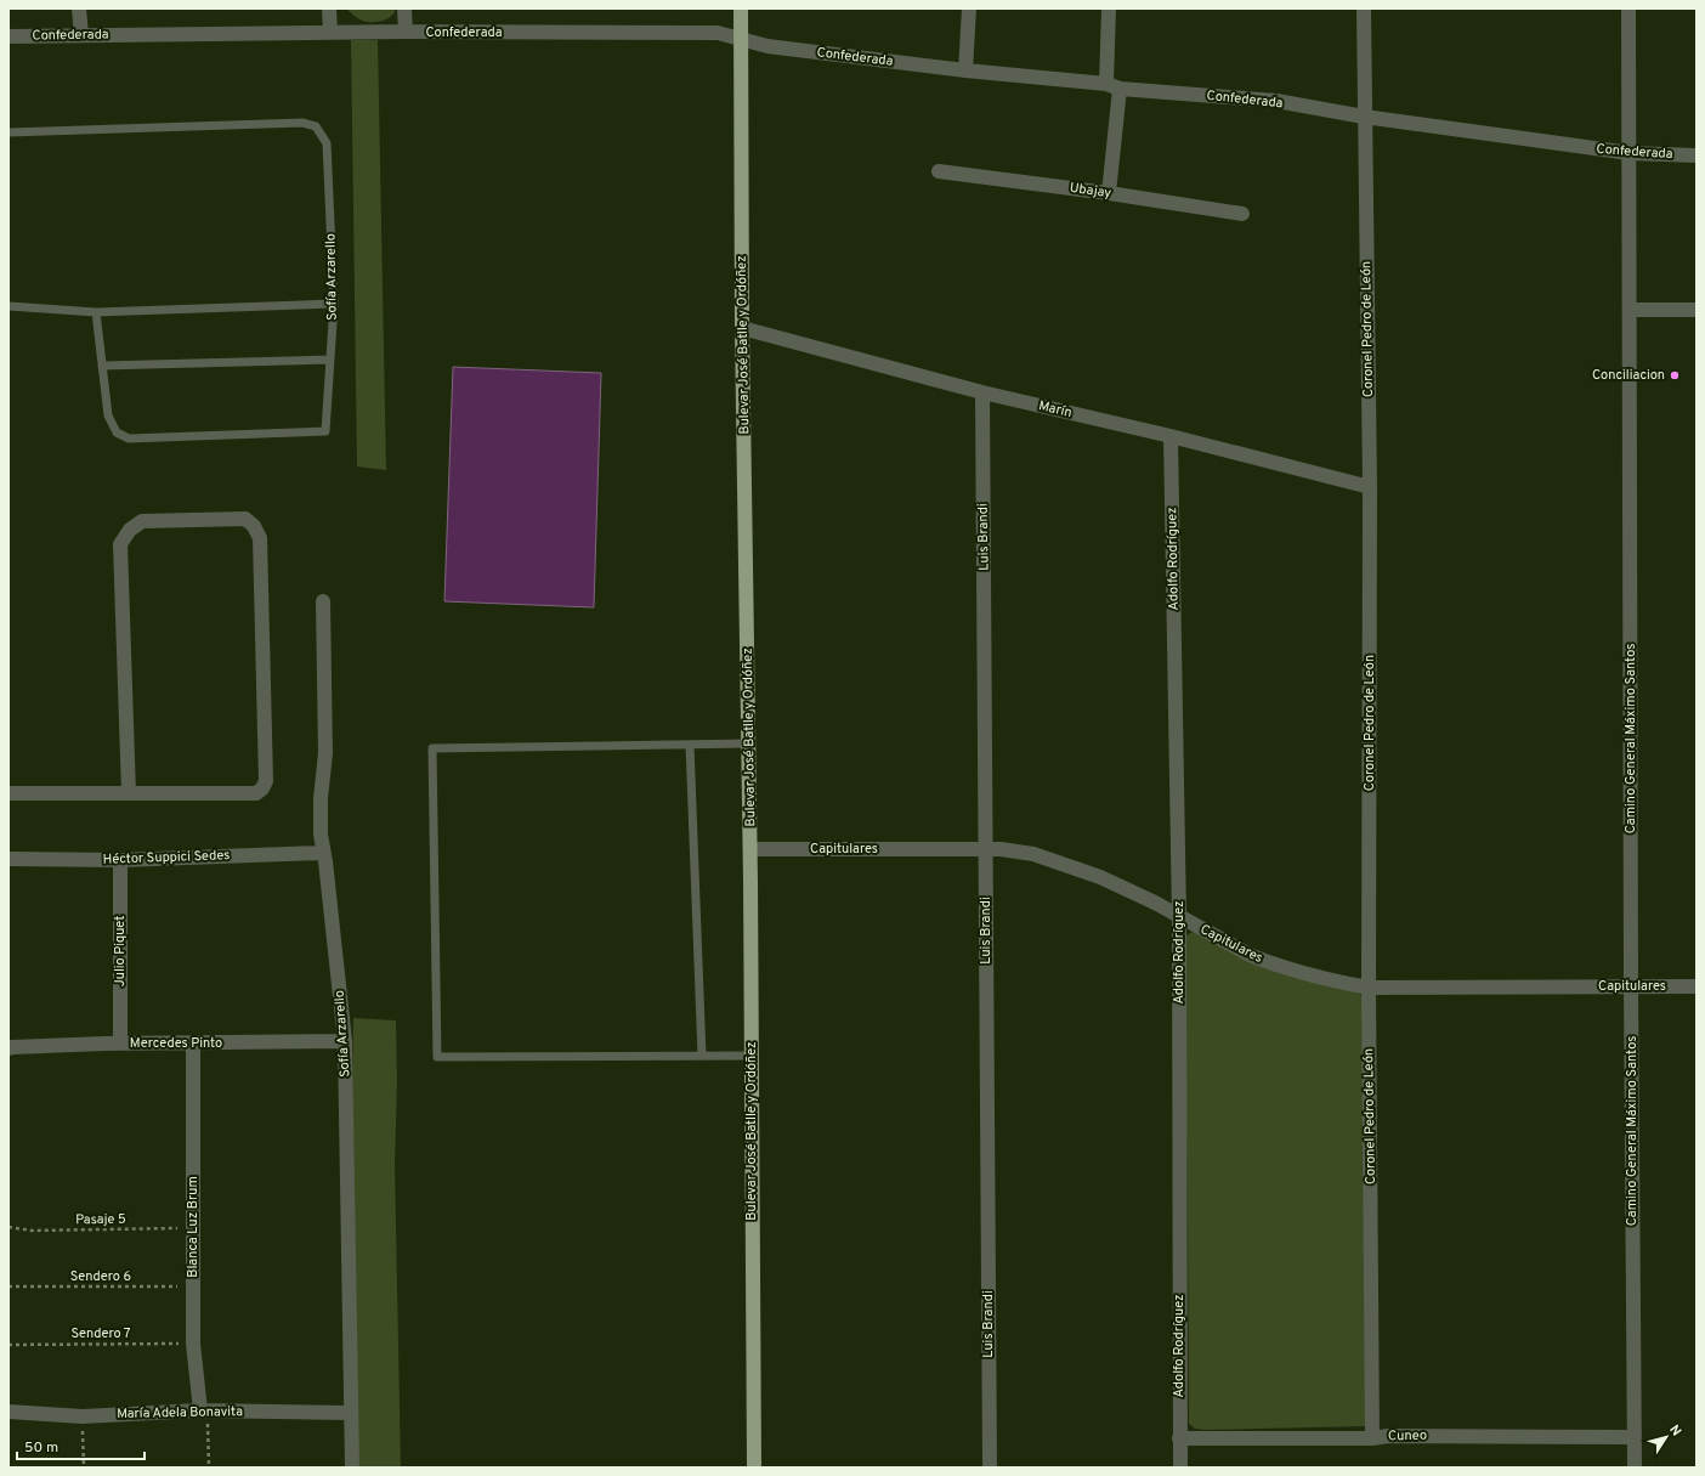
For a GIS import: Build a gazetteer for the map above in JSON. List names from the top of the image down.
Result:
{
  "streets": {
    "main road": ["Bulevar José Batlle y Ordóñez"],
    "street": [
      "Confederada",
      "Ubajay",
      "Sofía Arzarello",
      "Coronel Pedro de León",
      "Marín",
      "Luis Brandi",
      "Adolfo Rodríguez",
      "Camino General Máximo Santos",
      "Capitulares",
      "Héctor Suppici Sedes",
      "Julio Piquet",
      "Mercedes Pinto",
      "Blanca Luz Brum",
      "María Adela Bonavita",
      "Cuneo"
    ],
    "path": ["Pasaje 5", "Sendero 6", "Sendero 7"]
  },
  "crossings": [
    ["Confederada", "Coronel Pedro de León"],
    ["Confederada", "Bulevar José Batlle y Ordóñez"],
    ["Confederada", "Camino General Máximo Santos"],
    ["Sofía Arzarello", "Héctor Suppici Sedes"],
    ["Sofía Arzarello", "Mercedes Pinto"],
    ["Sofía Arzarello", "María Adela Bonavita"],
    ["Coronel Pedro de León", "Marín"],
    ["Coronel Pedro de León", "Capitulares"],
    ["Coronel Pedro de León", "Cuneo"],
    ["Bulevar José Batlle y Ordóñez", "Marín"],
    ["Bulevar José Batlle y Ordóñez", "Capitulares"],
    ["Marín", "Luis Brandi"],
    ["Marín", "Adolfo Rodríguez"],
    ["Luis Brandi", "Capitulares"],
    ["Adolfo Rodríguez", "Capitulares"],
    ["Adolfo Rodríguez", "Cuneo"],
    ["Camino General Máximo Santos", "Capitulares"],
    ["Camino General Máximo Santos", "Cuneo"],
    ["Héctor Suppici Sedes", "Julio Piquet"],
    ["Julio Piquet", "Mercedes Pinto"],
    ["Mercedes Pinto", "Blanca Luz Brum"],
    ["Pasaje 5", "Blanca Luz Brum"],
    ["Blanca Luz Brum", "Sendero 6"],
    ["Blanca Luz Brum", "Sendero 7"],
    ["Blanca Luz Brum", "María Adela Bonavita"]
  ],
  "places": ["Conciliacion"],
  "scale_bar": "50 m",
  "north": "top right"
}
